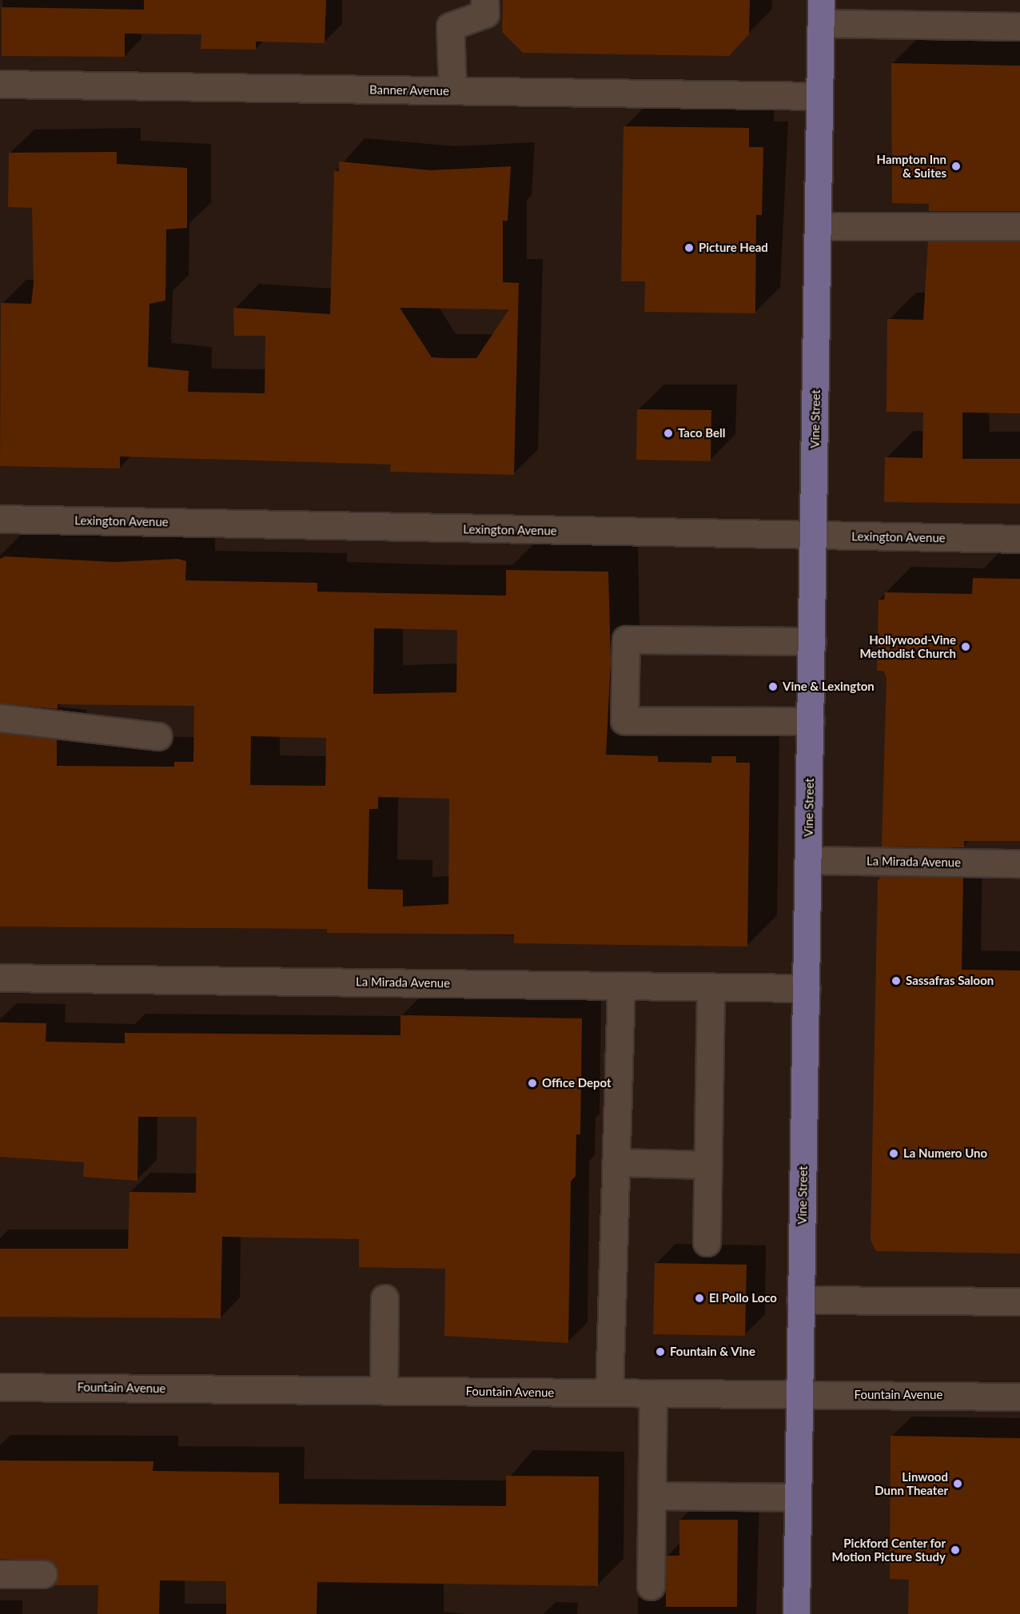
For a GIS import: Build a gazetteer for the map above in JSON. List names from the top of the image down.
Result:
{
  "streets": {
    "main road": ["Vine Street"],
    "street": [
      "Banner Avenue",
      "Lexington Avenue",
      "La Mirada Avenue",
      "Fountain Avenue"
    ]
  },
  "crossings": [
    ["Banner Avenue", "Vine Street"],
    ["Vine Street", "Lexington Avenue"],
    ["Vine Street", "La Mirada Avenue"],
    ["Vine Street", "Fountain Avenue"]
  ],
  "places": [
    "Hampton Inn & Suites",
    "Picture Head",
    "Taco Bell",
    "Hollywood-Vine Methodist Church",
    "Vine & Lexington",
    "Sassafras Saloon",
    "Office Depot",
    "La Numero Uno",
    "El Pollo Loco",
    "Fountain & Vine",
    "Linwood Dunn Theater",
    "Pickford Center for Motion Picture Study"
  ]
}
